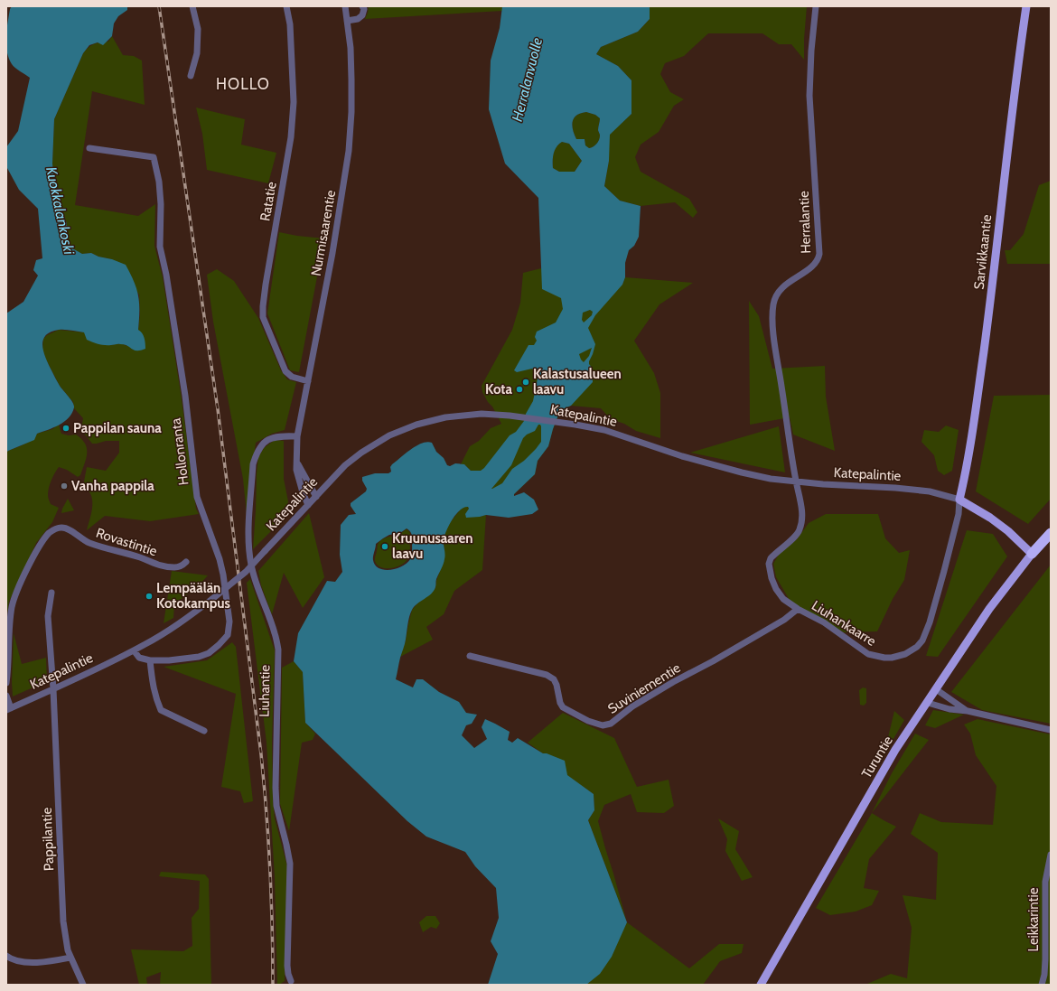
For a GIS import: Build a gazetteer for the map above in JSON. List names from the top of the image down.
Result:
{
  "streets": {
    "main road": ["Sarvikkaantie", "Katepalintie", "Turuntie"],
    "street": [
      "Ratatie",
      "Herralantie",
      "Nurmisaarentie",
      "Hollonranta",
      "Rovastintie",
      "Liuhankaarre",
      "Suviniementie",
      "Liuhantie",
      "Pappilantie",
      "Leikkarintie"
    ]
  },
  "crossings": [
    ["Ratatie", "Nurmisaarentie"],
    ["Herralantie", "Katepalintie"],
    ["Herralantie", "Liuhankaarre"],
    ["Nurmisaarentie", "Katepalintie"],
    ["Nurmisaarentie", "Liuhantie"],
    ["Sarvikkaantie", "Katepalintie"],
    ["Sarvikkaantie", "Liuhankaarre"],
    ["Katepalintie", "Hollonranta"],
    ["Katepalintie", "Liuhankaarre"],
    ["Katepalintie", "Turuntie"],
    ["Katepalintie", "Pappilantie"],
    ["Liuhankaarre", "Suviniementie"]
  ],
  "districts": ["HOLLO"],
  "water": ["Herralanvuolle", "Kuokkalankoski"],
  "places": [
    "Kalastusalueen laavu",
    "Kota",
    "Pappilan sauna",
    "Vanha pappila",
    "Kruunusaaren laavu",
    "Lempäälän Kotokampus"
  ]
}
